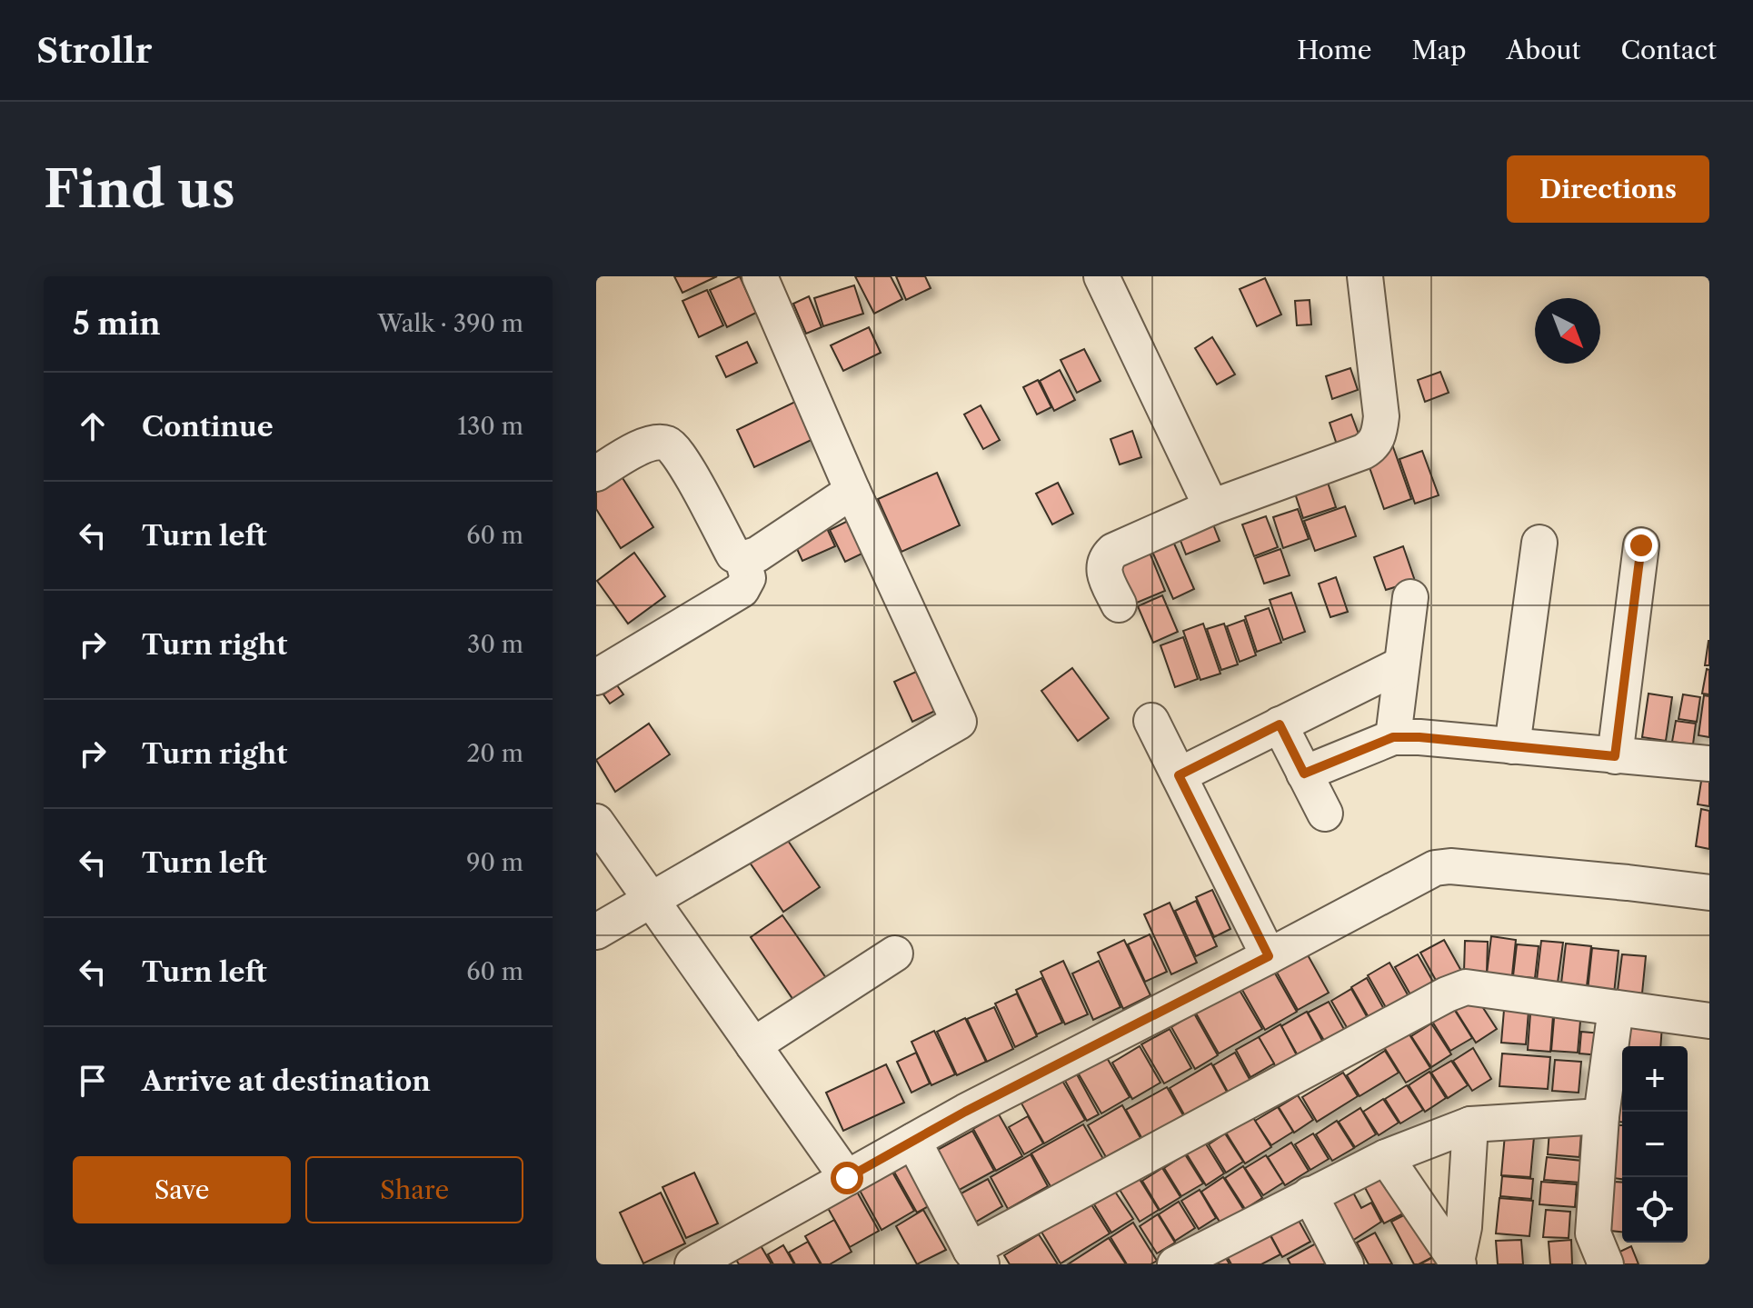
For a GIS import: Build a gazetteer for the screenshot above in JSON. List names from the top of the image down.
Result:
{
  "north": "bottom right",
  "page": {
    "header": "Strollr",
    "nav": [
      "Home",
      "Map",
      "About",
      "Contact"
    ],
    "buttons": [
      "Directions",
      ["Save", "Share"]
    ],
    "title": "Find us",
    "heading": ["5 min", "Walk · 390 m"],
    "list": [
      ["Continue", "130 m"],
      ["Turn left", "60 m"],
      ["Turn right", "30 m"],
      ["Turn right", "20 m"],
      ["Turn left", "90 m"],
      ["Turn left", "60 m"],
      "Arrive at destination"
    ],
    "map_buttons": ["+", "−"]
  }
}
